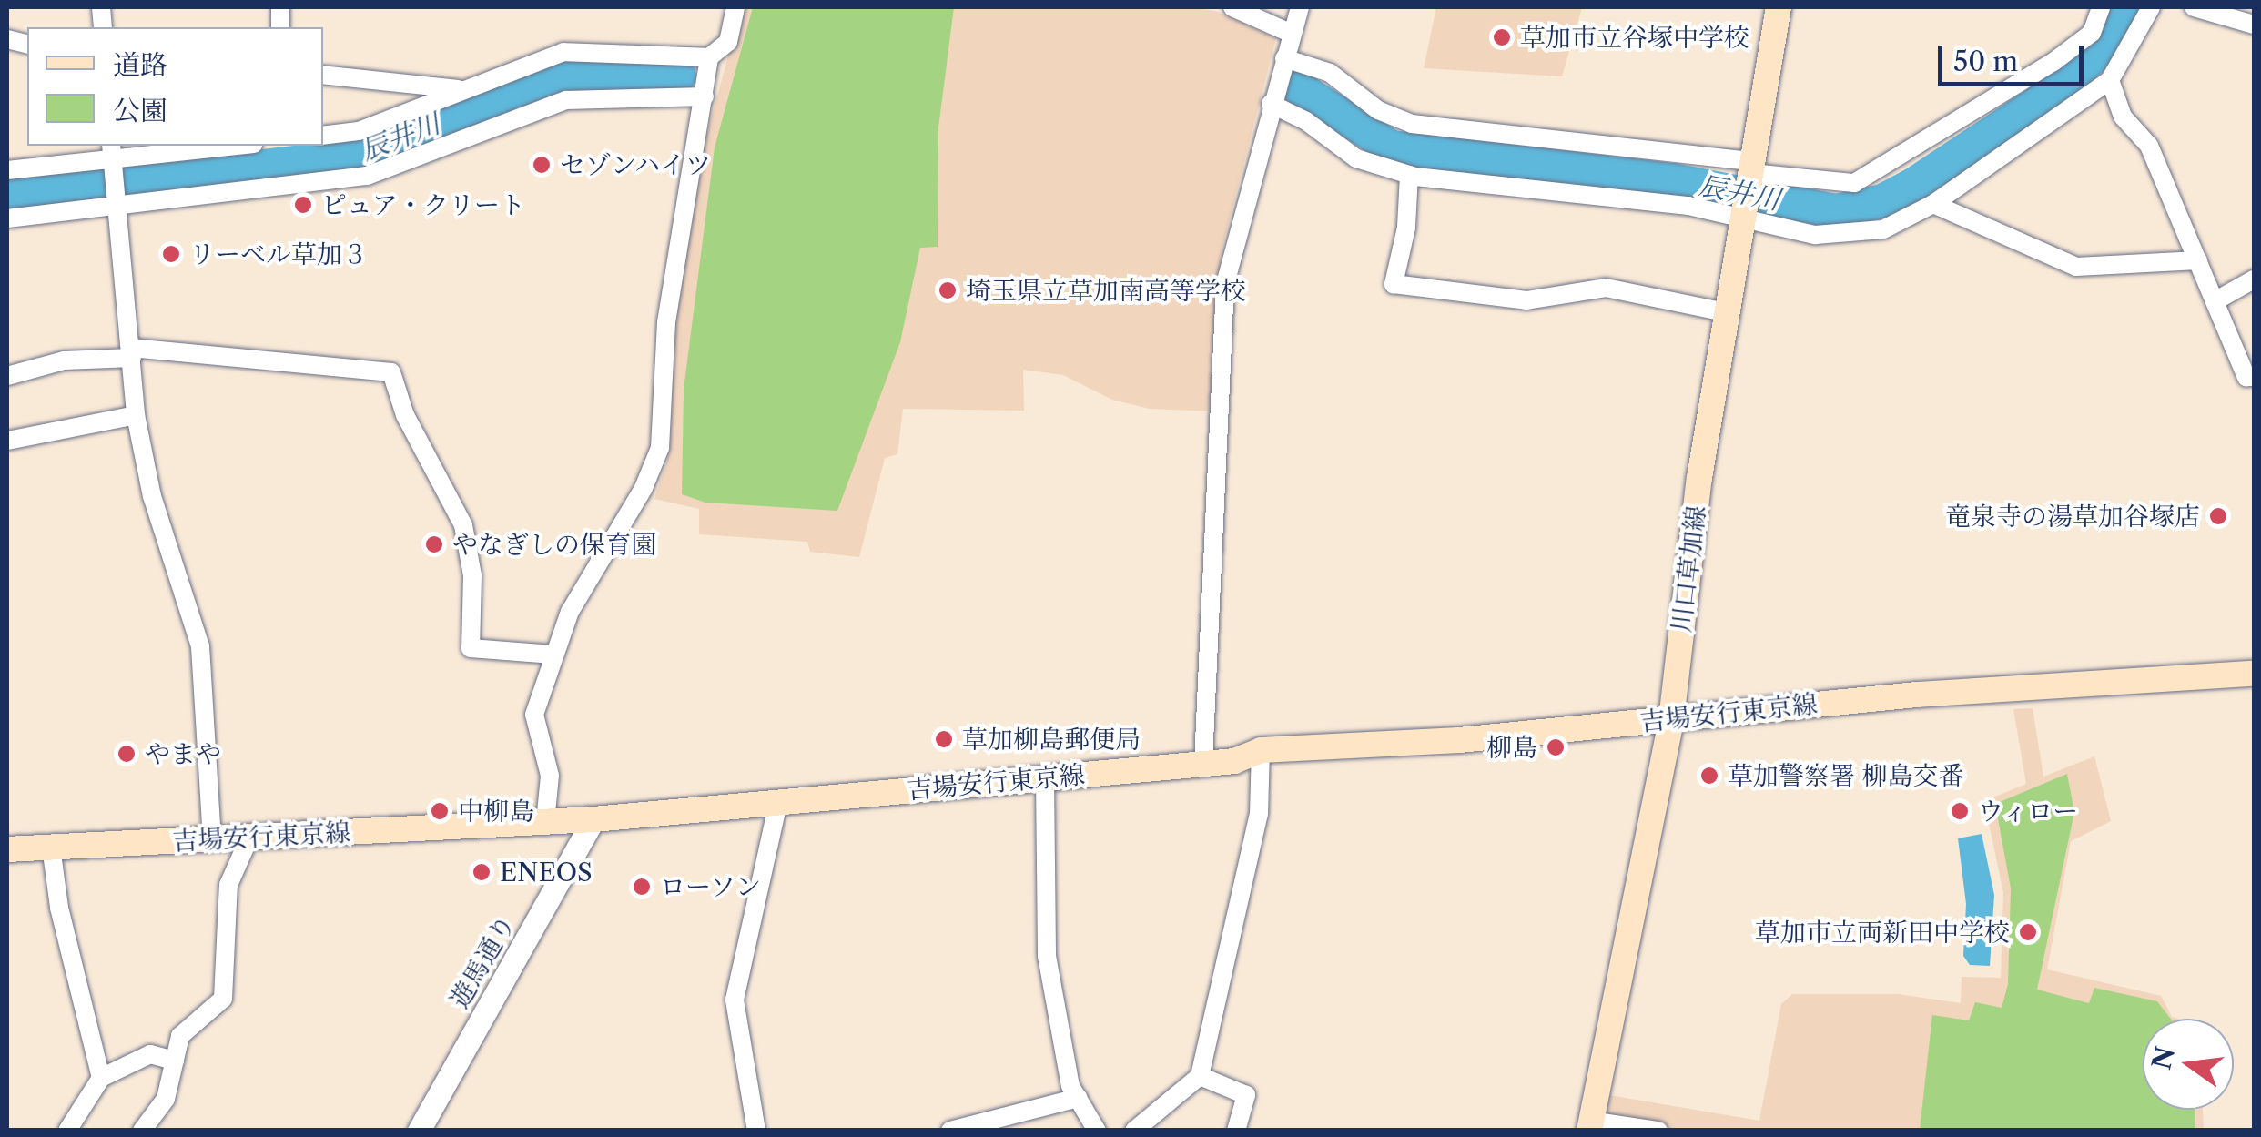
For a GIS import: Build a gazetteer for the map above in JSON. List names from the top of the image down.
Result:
{
  "streets": {
    "main road": ["川口草加線", "吉場安行東京線"],
    "street": ["遊馬通り"]
  },
  "crossings": [
    ["川口草加線", "吉場安行東京線"],
    ["吉場安行東京線", "遊馬通り"]
  ],
  "water": ["辰井川"],
  "places": [
    "草加市立谷塚中学校",
    "セゾンハイツ",
    "ピュア・クリート",
    "リーベル草加３",
    "埼玉県立草加南高等学校",
    "竜泉寺の湯草加谷塚店",
    "やなぎしの保育園",
    "草加柳島郵便局",
    "柳島",
    "やまや",
    "草加警察署 柳島交番",
    "中柳島",
    "ウィロー",
    "ENEOS",
    "ローソン",
    "草加市立両新田中学校"
  ],
  "legend": ["道路", "公園"],
  "scale_bar": "50 m",
  "north": "left"
}
